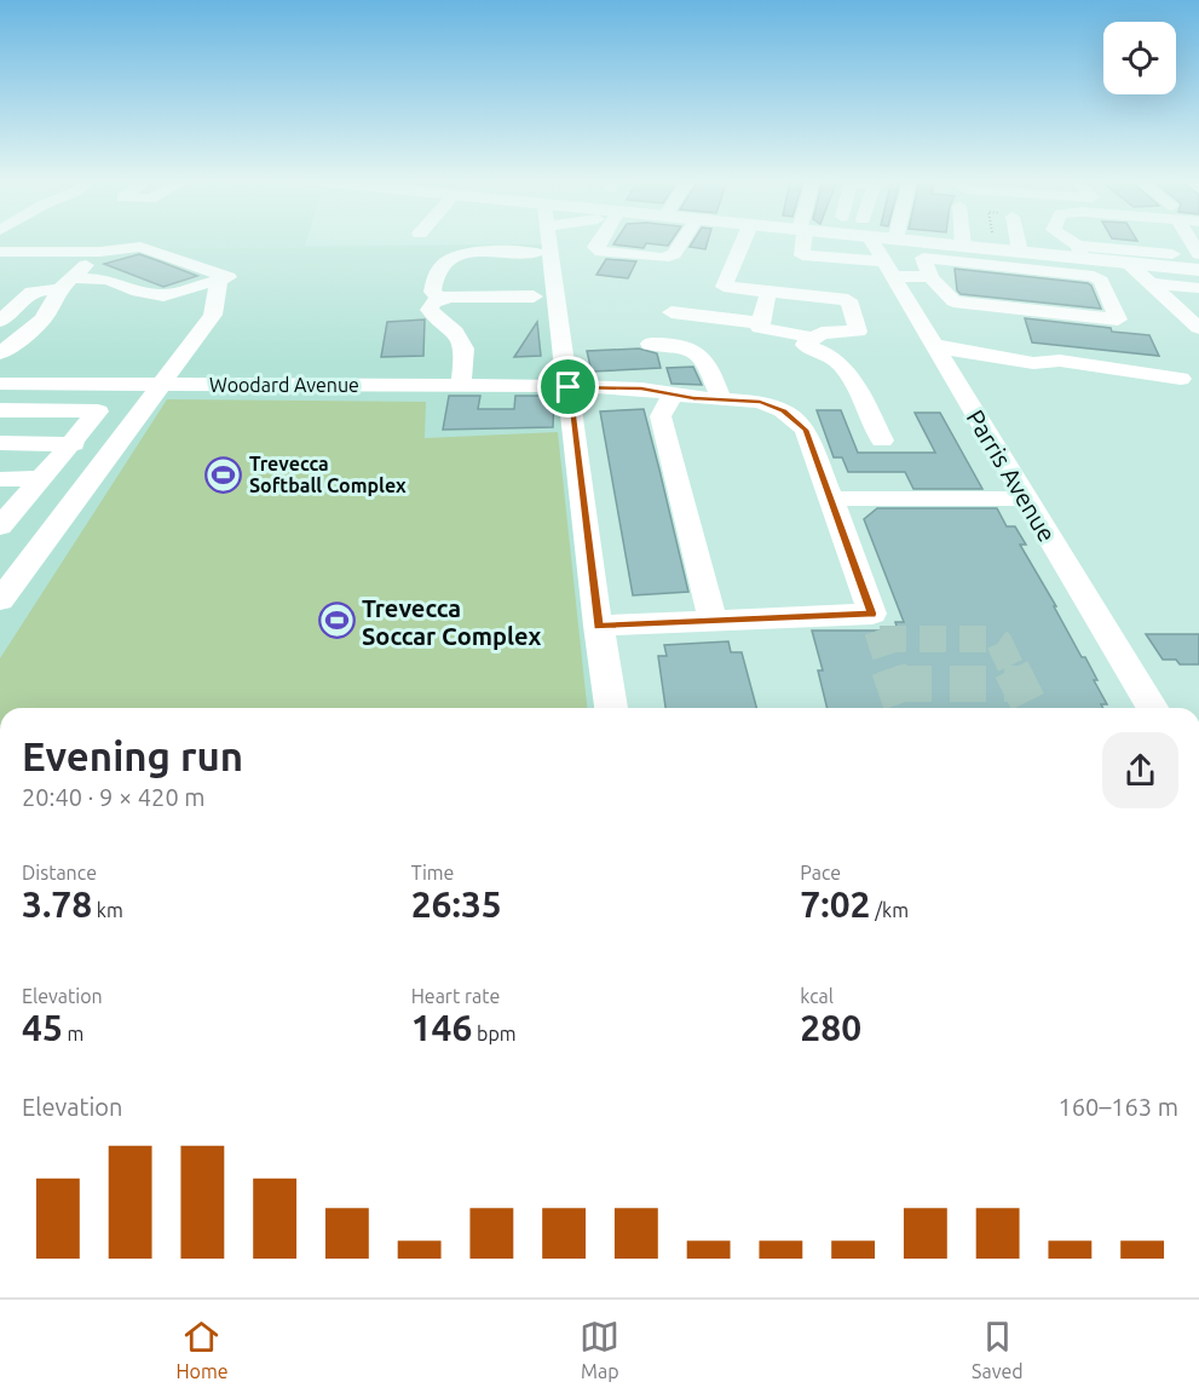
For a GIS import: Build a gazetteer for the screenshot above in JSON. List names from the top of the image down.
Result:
{
  "streets": {
    "street": ["Woodard Avenue", "Parris Avenue"]
  },
  "places": {
    "sports": ["Trevecca Softball Complex", "Trevecca Soccar Complex"]
  },
  "page": {
    "heading": ["Evening run", "20:40 · 9 × 420 m"],
    "stats": [
      ["Distance", "3.78 km"],
      ["Time", "26:35"],
      ["Pace", "7:02 /km"],
      ["Elevation", "45 m"],
      ["Heart rate", "146 bpm"],
      ["kcal", "280"]
    ],
    "chart": ["Elevation", "160–163 m"],
    "tabs": ["Home", "Map", "Saved"]
  }
}
